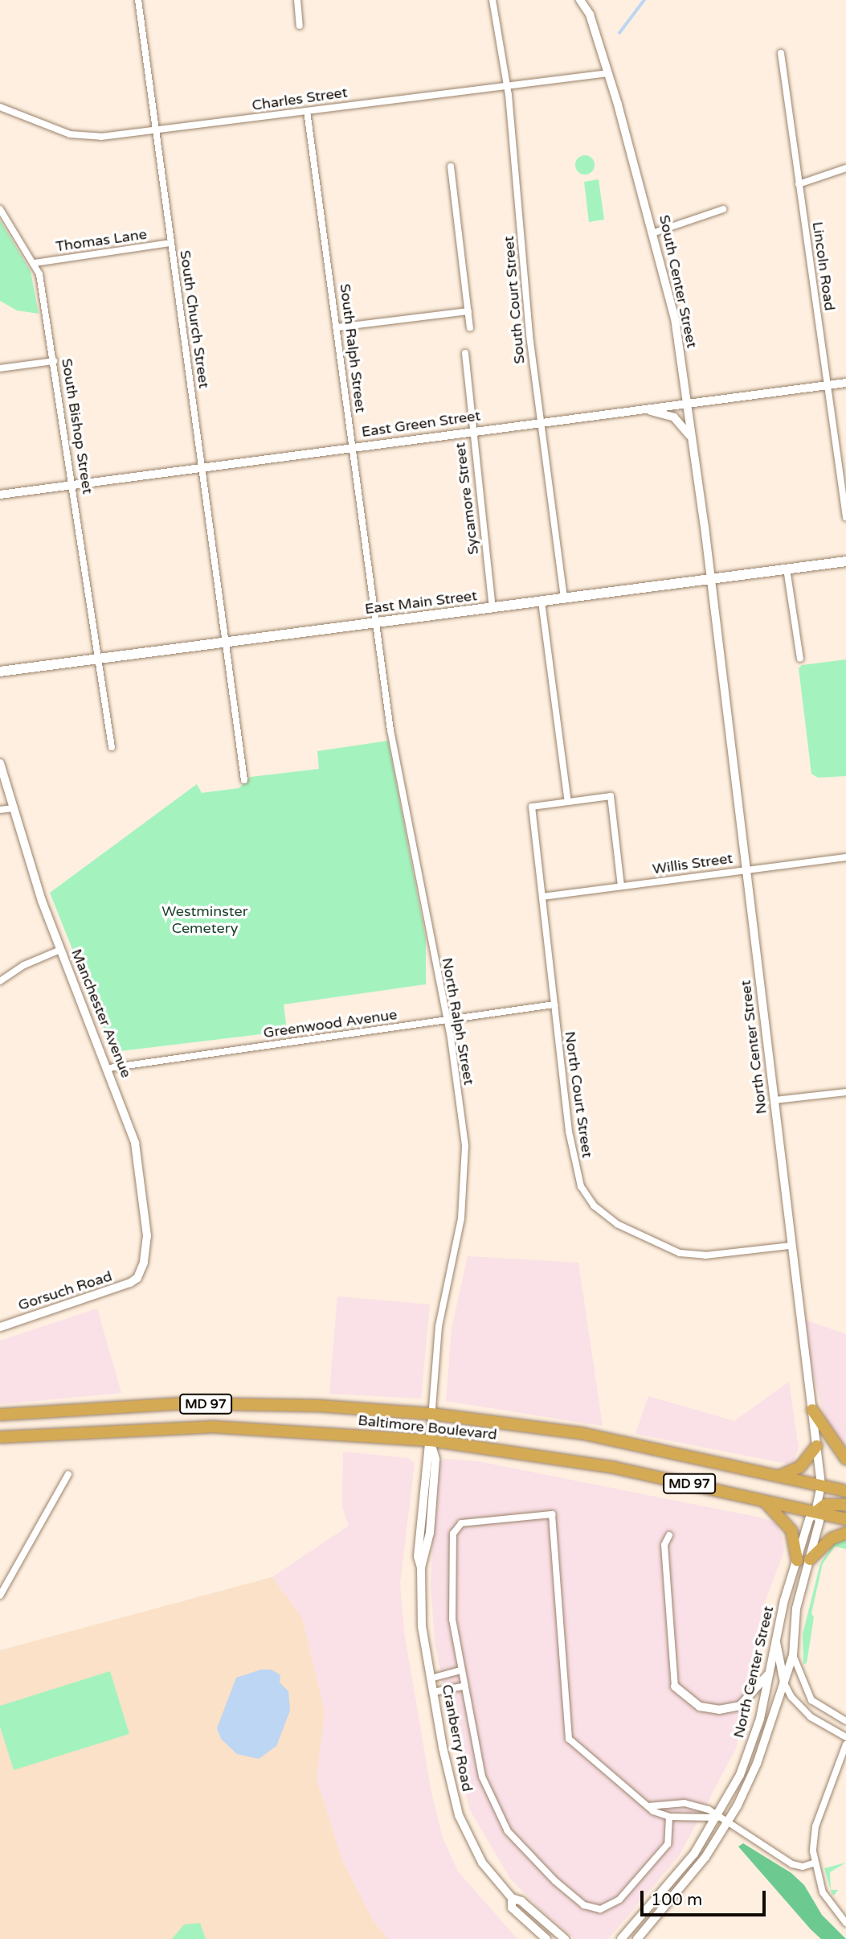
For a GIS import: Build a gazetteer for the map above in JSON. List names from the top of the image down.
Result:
{
  "streets": {
    "highway": ["MD 97", "Baltimore Boulevard"],
    "main road": ["East Main Street"],
    "street": [
      "Charles Street",
      "Thomas Lane",
      "Lincoln Road",
      "South Center Street",
      "South Court Street",
      "South Church Street",
      "South Ralph Street",
      "East Green Street",
      "South Bishop Street",
      "Sycamore Street",
      "Willis Street",
      "Manchester Avenue",
      "North Ralph Street",
      "Greenwood Avenue",
      "North Center Street",
      "North Court Street",
      "Gorsuch Road",
      "Cranberry Road"
    ]
  },
  "crossings": [
    ["Charles Street", "South Center Street"],
    ["Charles Street", "South Court Street"],
    ["Charles Street", "South Church Street"],
    ["Charles Street", "South Ralph Street"],
    ["Thomas Lane", "South Church Street"],
    ["Thomas Lane", "South Bishop Street"],
    ["Lincoln Road", "East Green Street"],
    ["South Center Street", "East Green Street"],
    ["South Center Street", "East Main Street"],
    ["South Center Street", "North Center Street"],
    ["South Court Street", "East Green Street"],
    ["South Court Street", "East Main Street"],
    ["South Church Street", "East Green Street"],
    ["South Church Street", "East Main Street"],
    ["South Ralph Street", "East Green Street"],
    ["South Ralph Street", "East Main Street"],
    ["South Ralph Street", "North Ralph Street"],
    ["East Green Street", "South Bishop Street"],
    ["East Green Street", "Sycamore Street"],
    ["South Bishop Street", "East Main Street"],
    ["Sycamore Street", "East Main Street"],
    ["East Main Street", "North Ralph Street"],
    ["East Main Street", "North Center Street"],
    ["Willis Street", "North Center Street"],
    ["Willis Street", "North Court Street"],
    ["Manchester Avenue", "Greenwood Avenue"],
    ["Manchester Avenue", "Gorsuch Road"],
    ["North Ralph Street", "Greenwood Avenue"],
    ["North Ralph Street", "Baltimore Boulevard"],
    ["North Ralph Street", "Cranberry Road"],
    ["Greenwood Avenue", "North Court Street"],
    ["North Center Street", "North Court Street"],
    ["North Center Street", "Baltimore Boulevard"],
    ["Baltimore Boulevard", "Cranberry Road"]
  ],
  "parks": ["Westminster Cemetery"],
  "scale_bar": "100 m"
}
